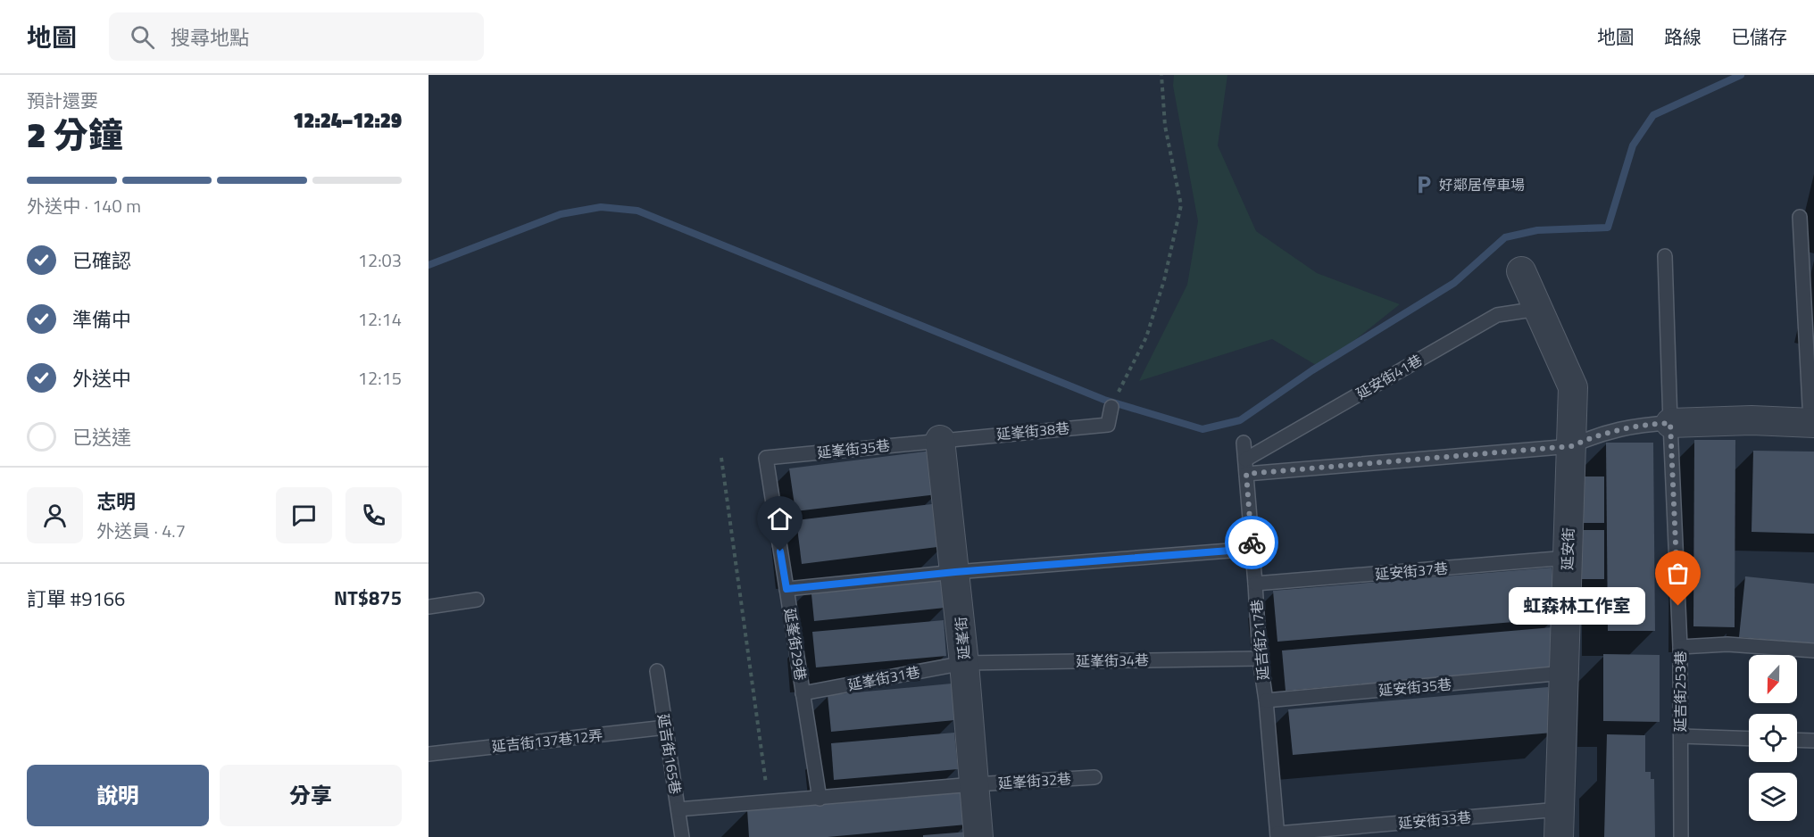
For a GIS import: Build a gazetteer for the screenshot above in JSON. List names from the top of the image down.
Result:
{
  "streets": {
    "street": ["延安街", "延峯街"],
    "lane": [
      "延安街41巷",
      "延峯街38巷",
      "延峯街35巷",
      "延安街37巷",
      "延吉街217巷",
      "延峯街29巷",
      "延峯街34巷",
      "延峯街31巷",
      "延安街35巷",
      "延吉街253巷",
      "延吉街137巷12弄",
      "延吉街165巷",
      "延峯街32巷",
      "延安街33巷"
    ]
  },
  "crossings": [
    ["延安街41巷", "延安街"],
    ["延安街41巷", "延吉街217巷"],
    ["延峯街38巷", "延峯街35巷"],
    ["延峯街38巷", "延峯街"],
    ["延峯街35巷", "延峯街"],
    ["延峯街35巷", "延峯街29巷"],
    ["延安街", "延安街37巷"],
    ["延安街", "延安街35巷"],
    ["延安街", "延安街33巷"],
    ["延安街37巷", "延吉街217巷"],
    ["延峯街", "延峯街34巷"],
    ["延峯街", "延峯街31巷"],
    ["延峯街", "延峯街32巷"],
    ["延吉街217巷", "延峯街34巷"],
    ["延吉街217巷", "延安街35巷"],
    ["延吉街217巷", "延安街33巷"],
    ["延峯街29巷", "延峯街31巷"],
    ["延峯街34巷", "延峯街31巷"],
    ["延吉街137巷12弄", "延吉街165巷"]
  ],
  "places": {
    "parking": ["好鄰居停車場"],
    "other": ["虹森林工作室"]
  },
  "north": "bottom",
  "page": {
    "header": "地圖",
    "search": "搜尋地點",
    "nav": ["地圖", "路線", "已儲存"],
    "heading": ["2 分鐘", "預計還要", "12:24–12:29"],
    "panel": [
      "志明",
      "外送員 · 4.7",
      "訂單 #9166",
      "NT$875"
    ],
    "bar": "外送中 · 140 m",
    "list": [
      ["已確認", "12:03"],
      ["準備中", "12:14"],
      ["外送中", "12:15"],
      "已送達"
    ],
    "bubble": "虹森林工作室",
    "buttons": ["說明", "分享"]
  }
}
